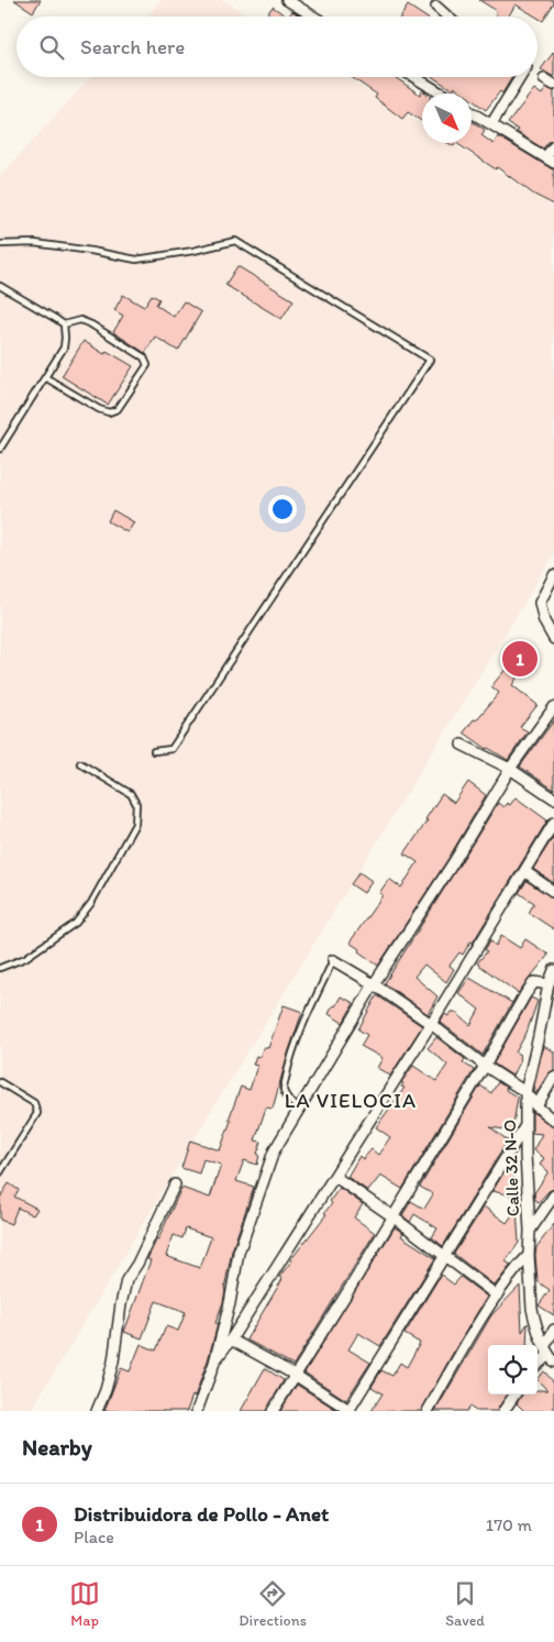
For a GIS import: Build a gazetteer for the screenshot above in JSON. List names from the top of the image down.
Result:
{
  "streets": {
    "street": ["Calle 32 N-O"]
  },
  "districts": ["LA VIELOCIA"],
  "north": "bottom right",
  "page": {
    "search": "Search here",
    "pins": "1",
    "heading": "Nearby",
    "list": [
      {
        "mark": "1",
        "name": "Distribuidora de Pollo - Anet",
        "note": "Place",
        "value": "170 m"
      }
    ],
    "nav": ["Map", "Directions", "Saved"]
  }
}
